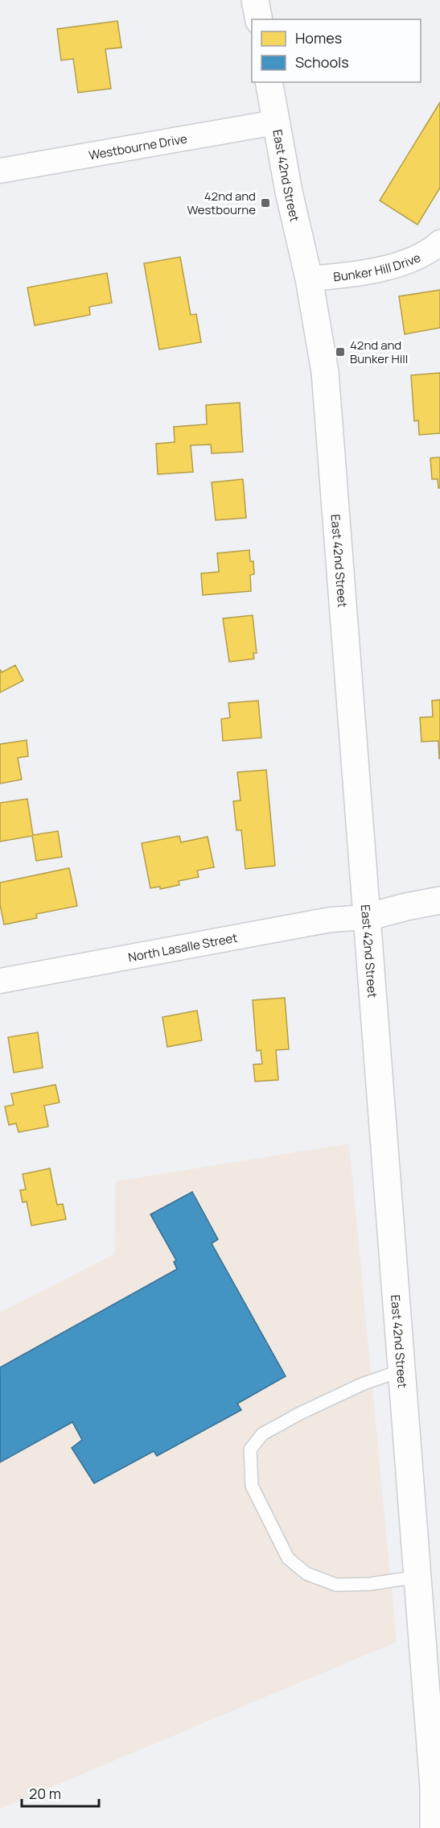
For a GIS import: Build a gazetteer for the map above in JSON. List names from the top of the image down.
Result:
{
  "streets": {
    "street": [
      "Westbourne Drive",
      "East 42nd Street",
      "Bunker Hill Drive",
      "North Lasalle Street"
    ]
  },
  "crossings": [
    ["Westbourne Drive", "East 42nd Street"],
    ["East 42nd Street", "Bunker Hill Drive"],
    ["East 42nd Street", "North Lasalle Street"]
  ],
  "places": {
    "transit": ["42nd and Westbourne", "42nd and Bunker Hill"]
  },
  "legend": ["Homes", "Schools"],
  "scale_bar": "20 m"
}
